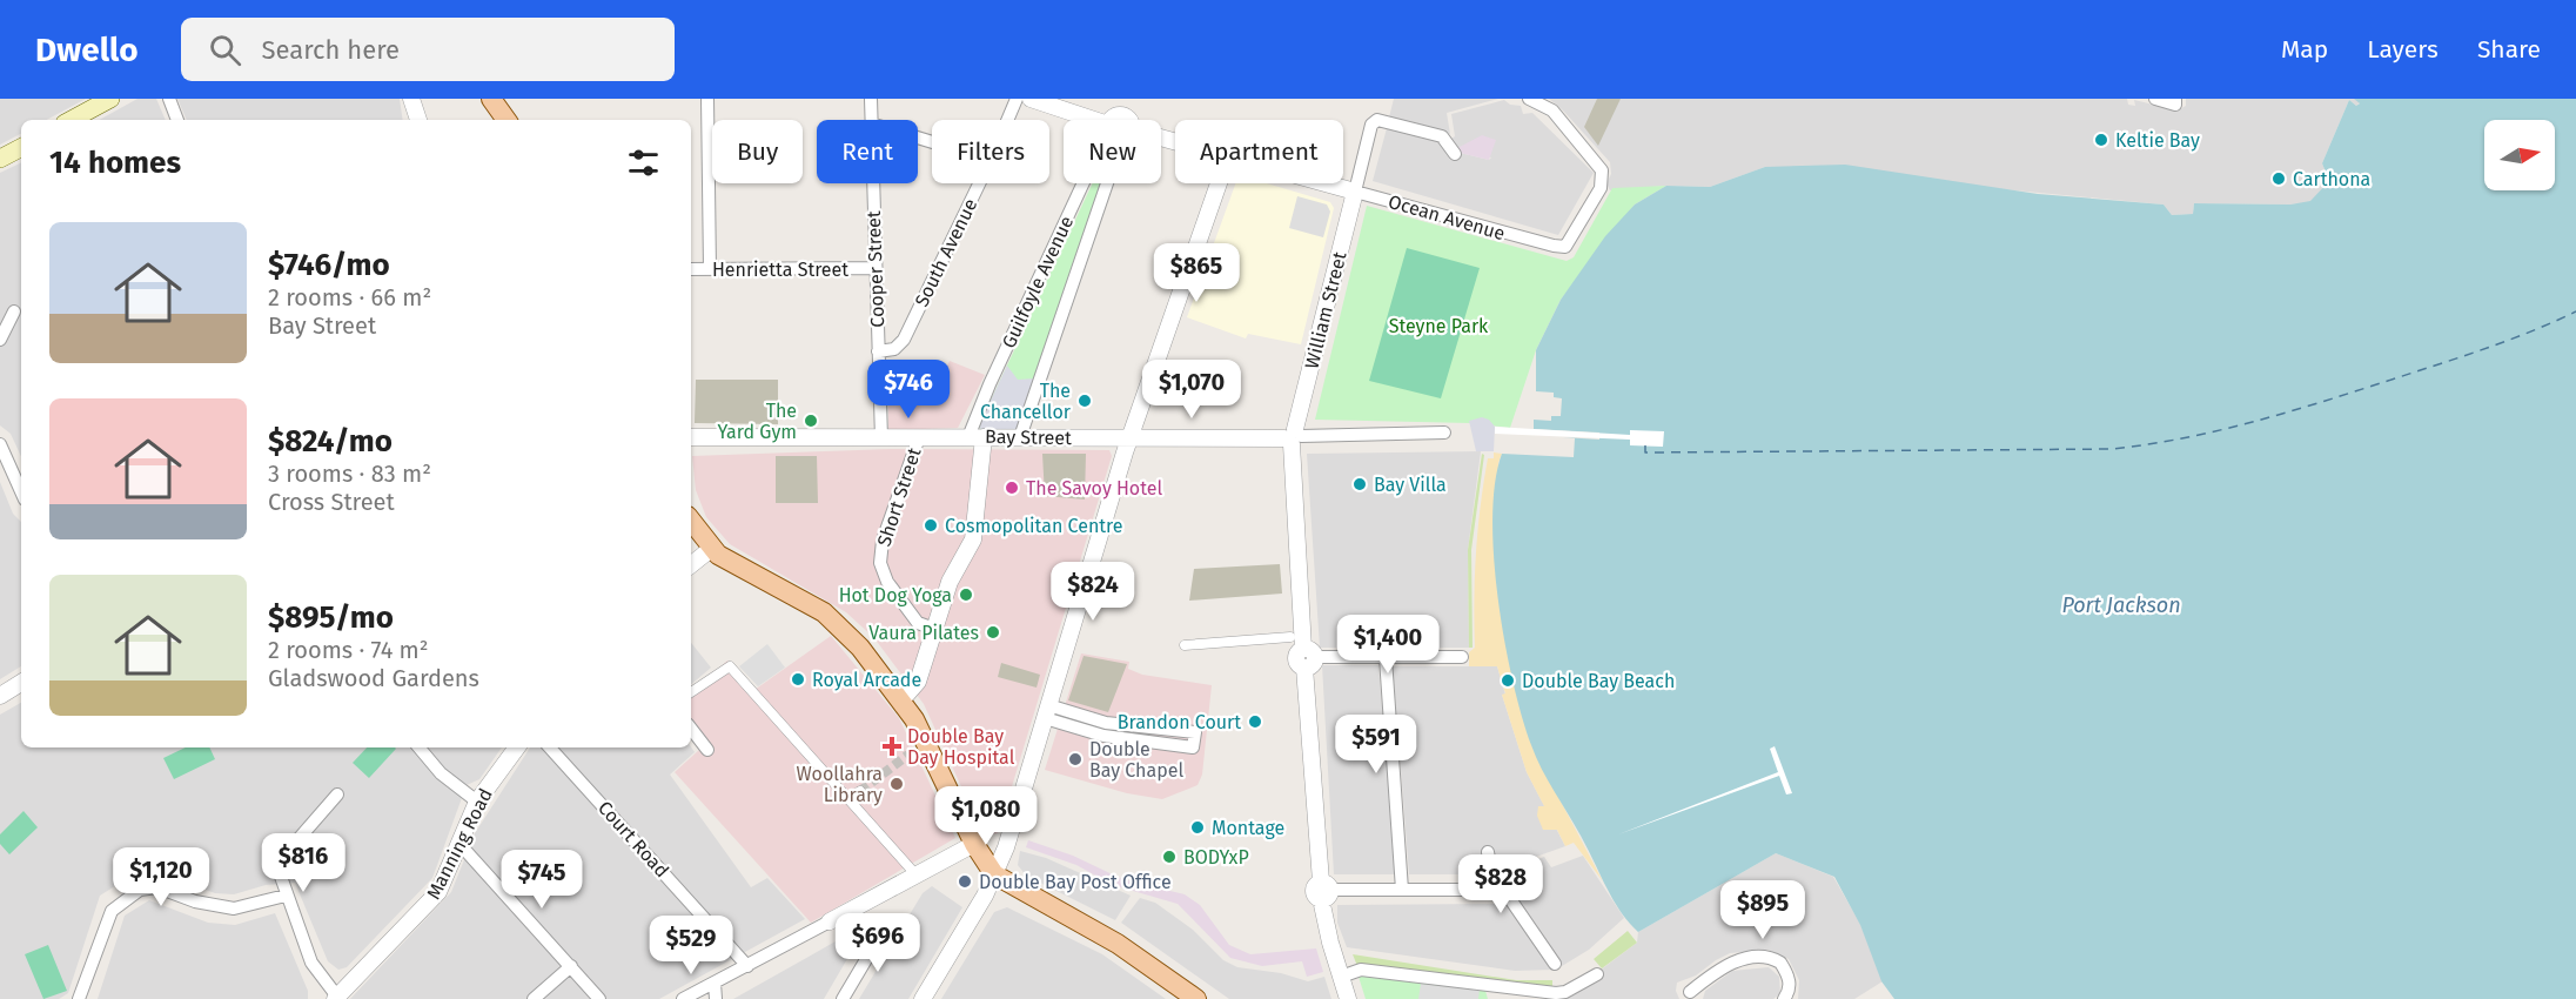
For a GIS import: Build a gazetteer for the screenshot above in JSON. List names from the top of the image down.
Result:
{
  "streets": {
    "street": [
      "Ocean Avenue",
      "South Avenue",
      "Henrietta Street",
      "Cooper Street",
      "Guilfoyle Avenue",
      "William Street",
      "Bay Street",
      "Short Street",
      "Court Road",
      "Manning Road"
    ]
  },
  "crossings": [
    ["Ocean Avenue", "William Street"],
    ["South Avenue", "Cooper Street"],
    ["Henrietta Street", "Cooper Street"],
    ["Cooper Street", "Bay Street"],
    ["Guilfoyle Avenue", "Bay Street"],
    ["William Street", "Bay Street"],
    ["Bay Street", "Short Street"]
  ],
  "water": ["Port Jackson"],
  "parks": ["Steyne Park"],
  "places": {
    "other": [
      "Keltie Bay",
      "Carthona",
      "The Chancellor",
      "The Yard Gym",
      "Bay Villa",
      "The Savoy Hotel",
      "Cosmopolitan Centre",
      "Hot Dog Yoga",
      "Vaura Pilates",
      "Royal Arcade",
      "Double Bay Beach",
      "Brandon Court",
      "Double Bay Chapel",
      "Woollahra Library",
      "Montage",
      "BODYxP",
      "Double Bay Post Office"
    ],
    "health": ["Double Bay Day Hospital"]
  },
  "north": "right",
  "page": {
    "header": "Dwello",
    "search": "Search here",
    "nav": ["Map", "Layers", "Share"],
    "chip": [
      "Buy",
      "Rent",
      "Filters",
      "New",
      "Apartment"
    ],
    "heading": "14 homes",
    "list": [
      {
        "name": "$746/mo",
        "note": "2 rooms · 66 m² · Bay Street"
      },
      {
        "name": "$824/mo",
        "note": "3 rooms · 83 m² · Cross Street"
      },
      {
        "name": "$895/mo",
        "note": "2 rooms · 74 m² · Gladswood Gardens"
      }
    ],
    "price": [
      "$865",
      "$746",
      "$1,070",
      "$824",
      "$1,400",
      "$591",
      "$1,080",
      "$816",
      "$1,120",
      "$745",
      "$828",
      "$895",
      "$696",
      "$529"
    ]
  }
}
